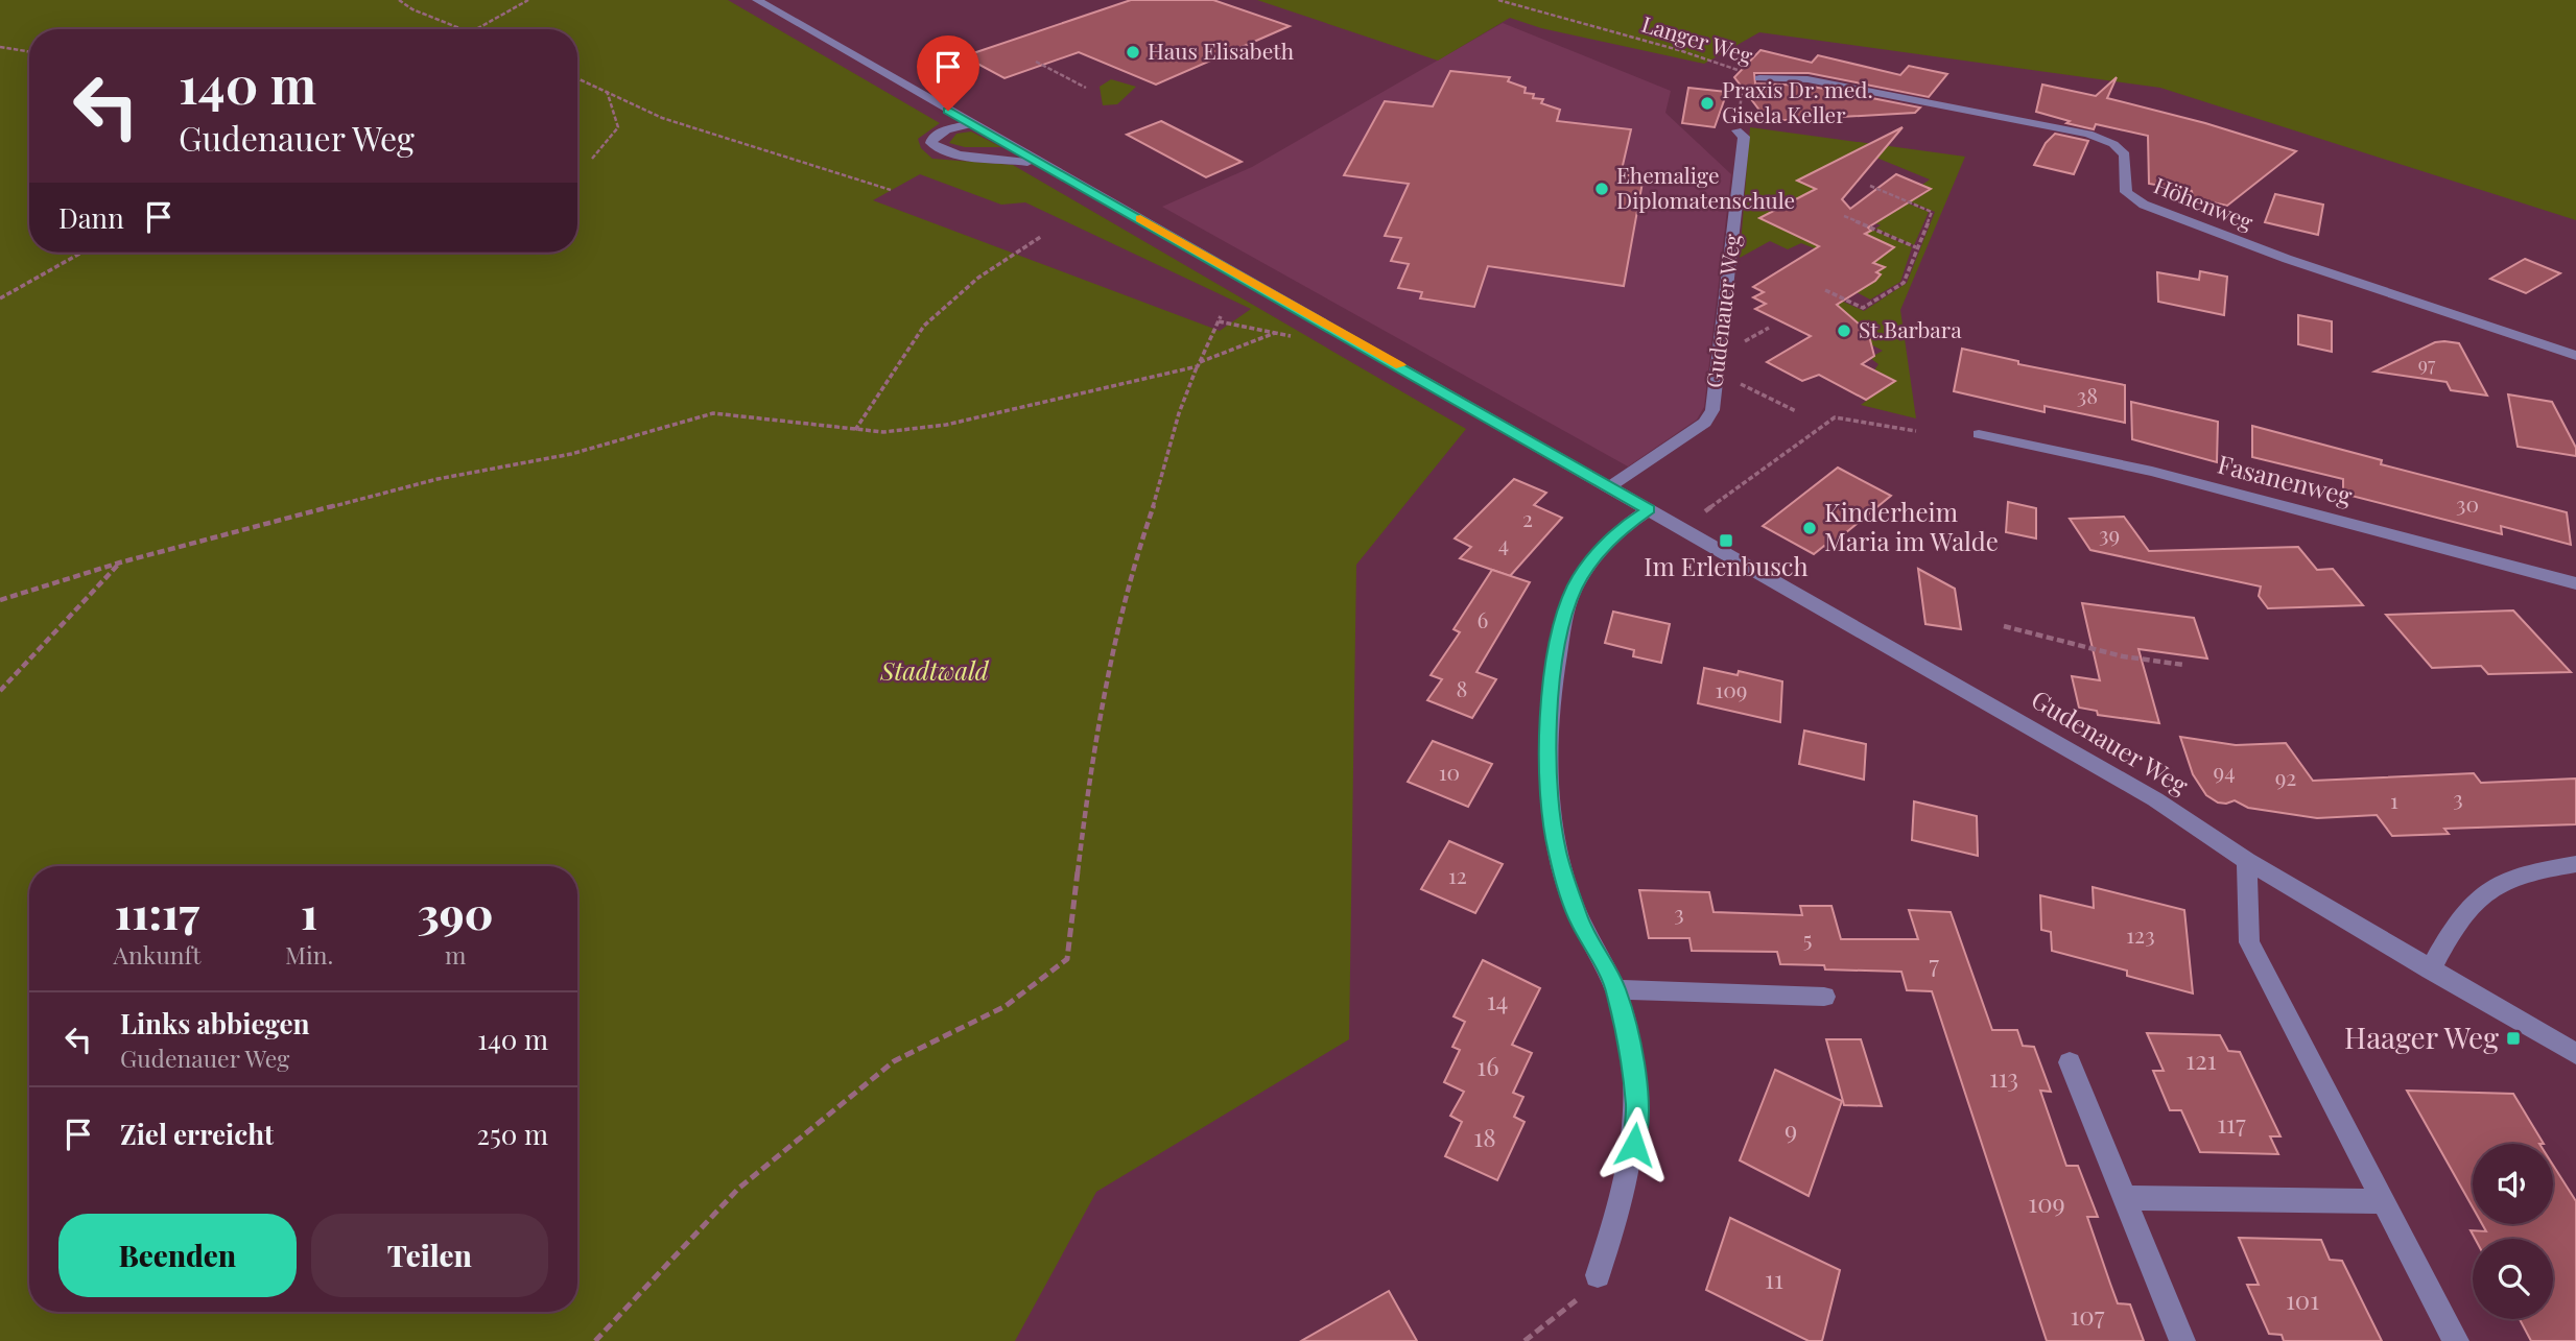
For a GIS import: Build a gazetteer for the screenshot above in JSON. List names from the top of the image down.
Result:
{
  "streets": {
    "street": ["Höhenweg", "Gudenauer Weg", "Fasanenweg"],
    "path": ["Langer Weg"]
  },
  "crossings": [
    ["Langer Weg", "Höhenweg"]
  ],
  "parks": ["Stadtwald"],
  "places": {
    "other": [
      "Haus Elisabeth",
      "Praxis Dr. med. Gisela Keller",
      "Ehemalige Diplomatenschule",
      "St.Barbara",
      "Kinderheim Maria im Walde"
    ],
    "transit": ["Im Erlenbusch", "Haager Weg"]
  },
  "house_numbers": [
    "97",
    "38",
    "30",
    "2",
    "39",
    "4",
    "6",
    "8",
    "109",
    "94",
    "10",
    "92",
    "3",
    "1",
    "12",
    "3",
    "123",
    "5",
    "7",
    "14",
    "121",
    "16",
    "113",
    "117",
    "9",
    "18",
    "109",
    "11",
    "101",
    "107"
  ],
  "page": {
    "turn": ["140 m", "Gudenauer Weg"],
    "then": "Dann",
    "eta": [
      "11:17",
      "Ankunft",
      "1",
      "Min.",
      "390",
      "m"
    ],
    "list": [
      {
        "name": "Links abbiegen",
        "note": "Gudenauer Weg",
        "value": "140 m"
      },
      {
        "name": "Ziel erreicht",
        "value": "250 m"
      }
    ],
    "buttons": ["Beenden", "Teilen"]
  }
}
